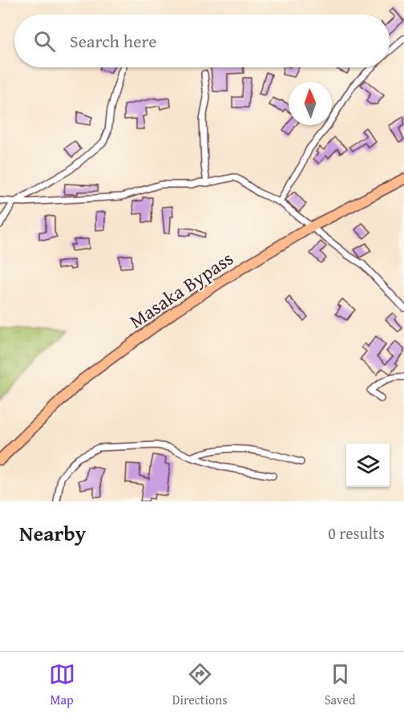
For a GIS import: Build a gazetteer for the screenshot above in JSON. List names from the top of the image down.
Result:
{
  "streets": {
    "highway": ["Masaka Bypass"]
  },
  "north": "top",
  "page": {
    "search": "Search here",
    "heading": ["Nearby", "0 results"],
    "nav": ["Map", "Directions", "Saved"]
  }
}
